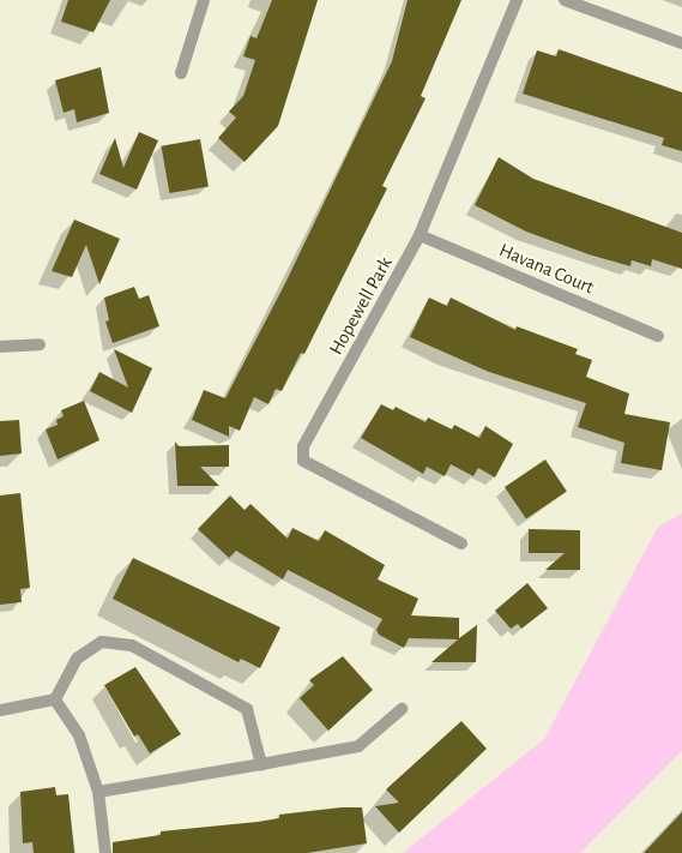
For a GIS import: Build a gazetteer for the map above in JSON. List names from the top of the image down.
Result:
{
  "streets": {
    "street": ["Havana Court", "Hopewell Park"]
  },
  "crossings": [
    ["Havana Court", "Hopewell Park"]
  ]
}
